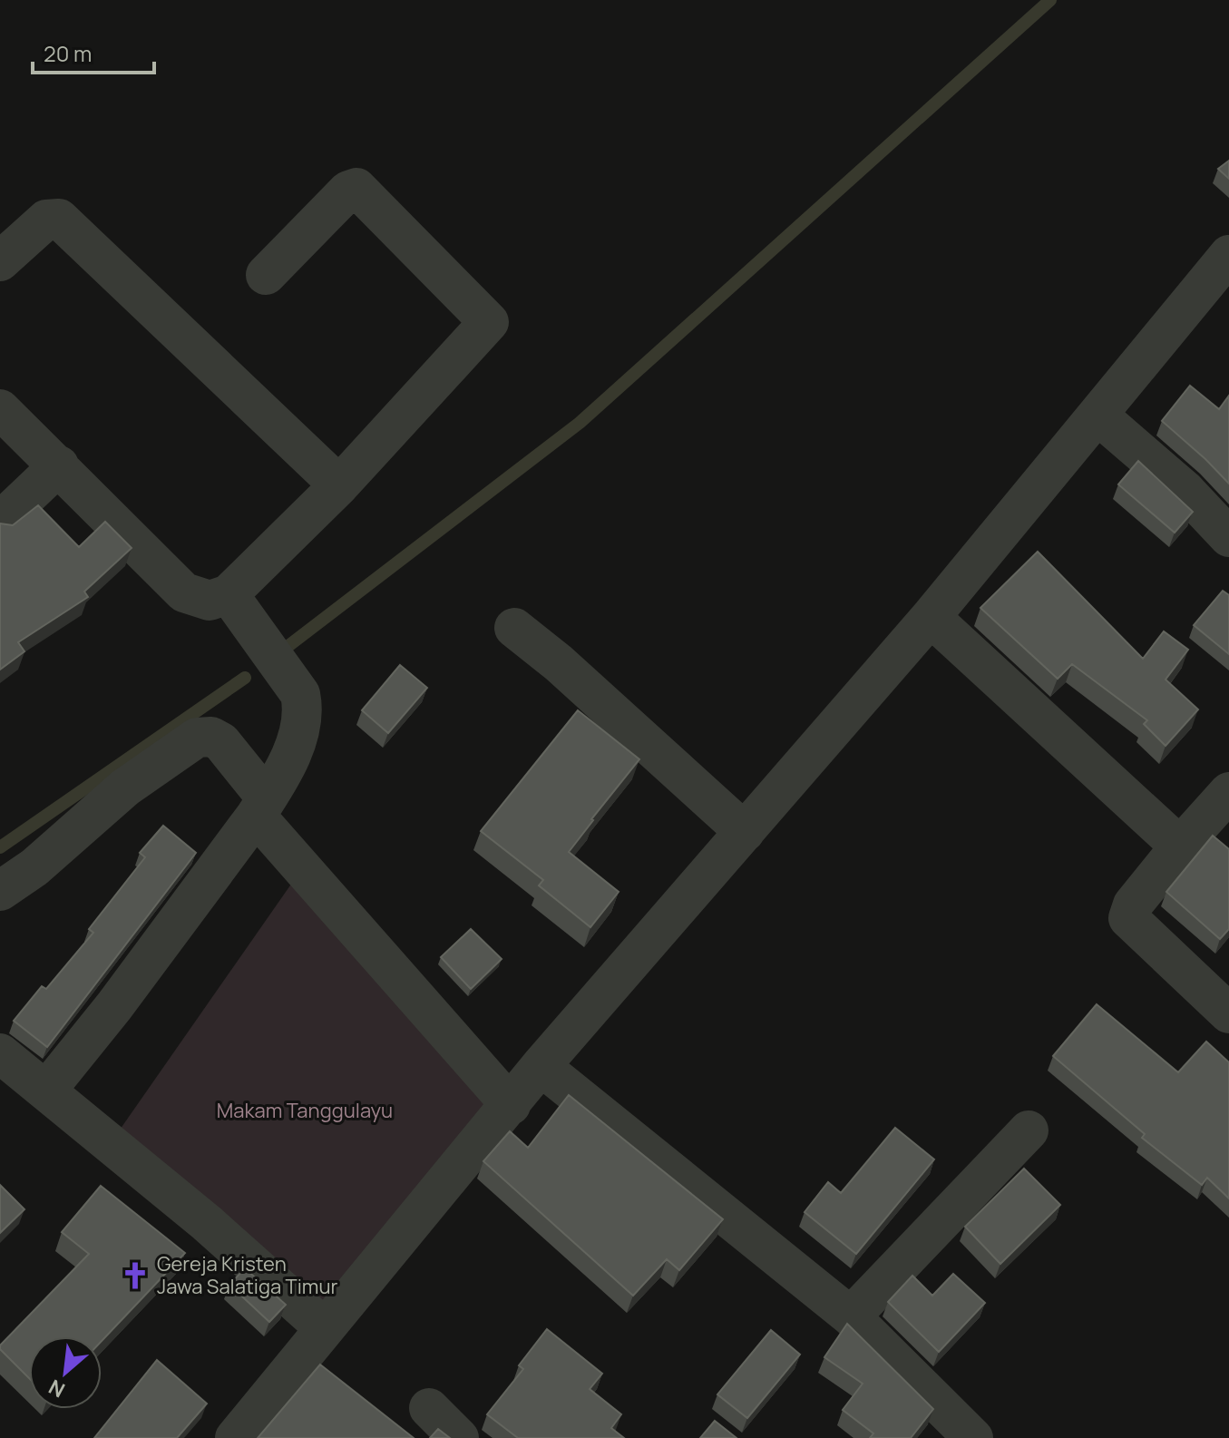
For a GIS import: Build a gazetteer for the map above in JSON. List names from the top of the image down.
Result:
{
  "parks": ["Makam Tanggulayu"],
  "places": {
    "church": ["Gereja Kristen Jawa Salatiga Timur"]
  },
  "scale_bar": "20 m",
  "north": "bottom left"
}
